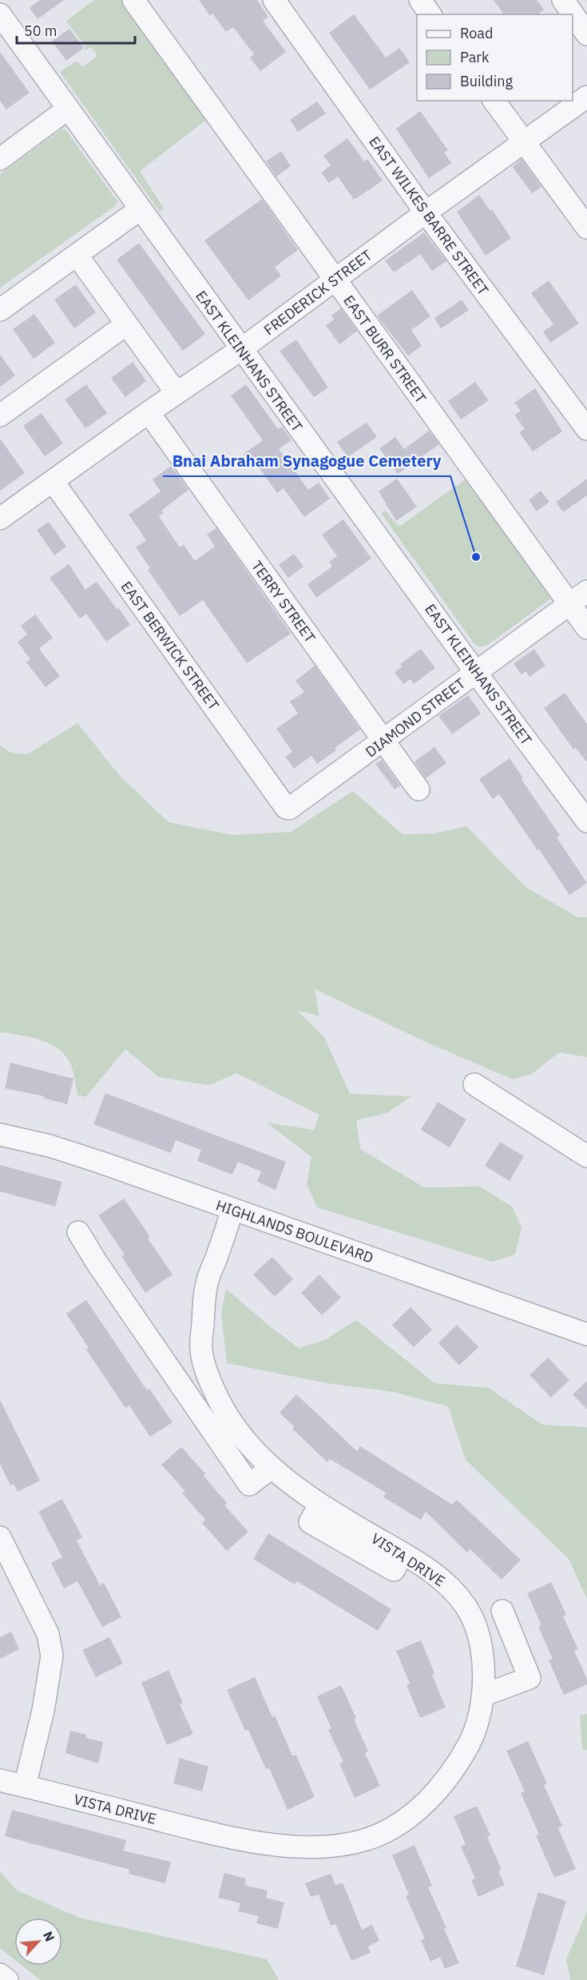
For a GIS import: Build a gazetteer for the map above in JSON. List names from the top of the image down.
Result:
{
  "streets": {
    "street": [
      "EAST WILKES BARRE STREET",
      "FREDERICK STREET",
      "EAST BURR STREET",
      "EAST KLEINHANS STREET",
      "TERRY STREET",
      "EAST BERWICK STREET",
      "DIAMOND STREET",
      "HIGHLANDS BOULEVARD",
      "VISTA DRIVE"
    ]
  },
  "crossings": [
    ["EAST WILKES BARRE STREET", "FREDERICK STREET"],
    ["FREDERICK STREET", "EAST BURR STREET"],
    ["FREDERICK STREET", "EAST KLEINHANS STREET"],
    ["FREDERICK STREET", "TERRY STREET"],
    ["FREDERICK STREET", "EAST BERWICK STREET"],
    ["EAST BURR STREET", "DIAMOND STREET"],
    ["EAST KLEINHANS STREET", "DIAMOND STREET"],
    ["TERRY STREET", "DIAMOND STREET"],
    ["EAST BERWICK STREET", "DIAMOND STREET"],
    ["HIGHLANDS BOULEVARD", "VISTA DRIVE"]
  ],
  "places": ["Bnai Abraham Synagogue Cemetery"],
  "legend": ["Road", "Park", "Building"],
  "scale_bar": "50 m",
  "north": "top right"
}
